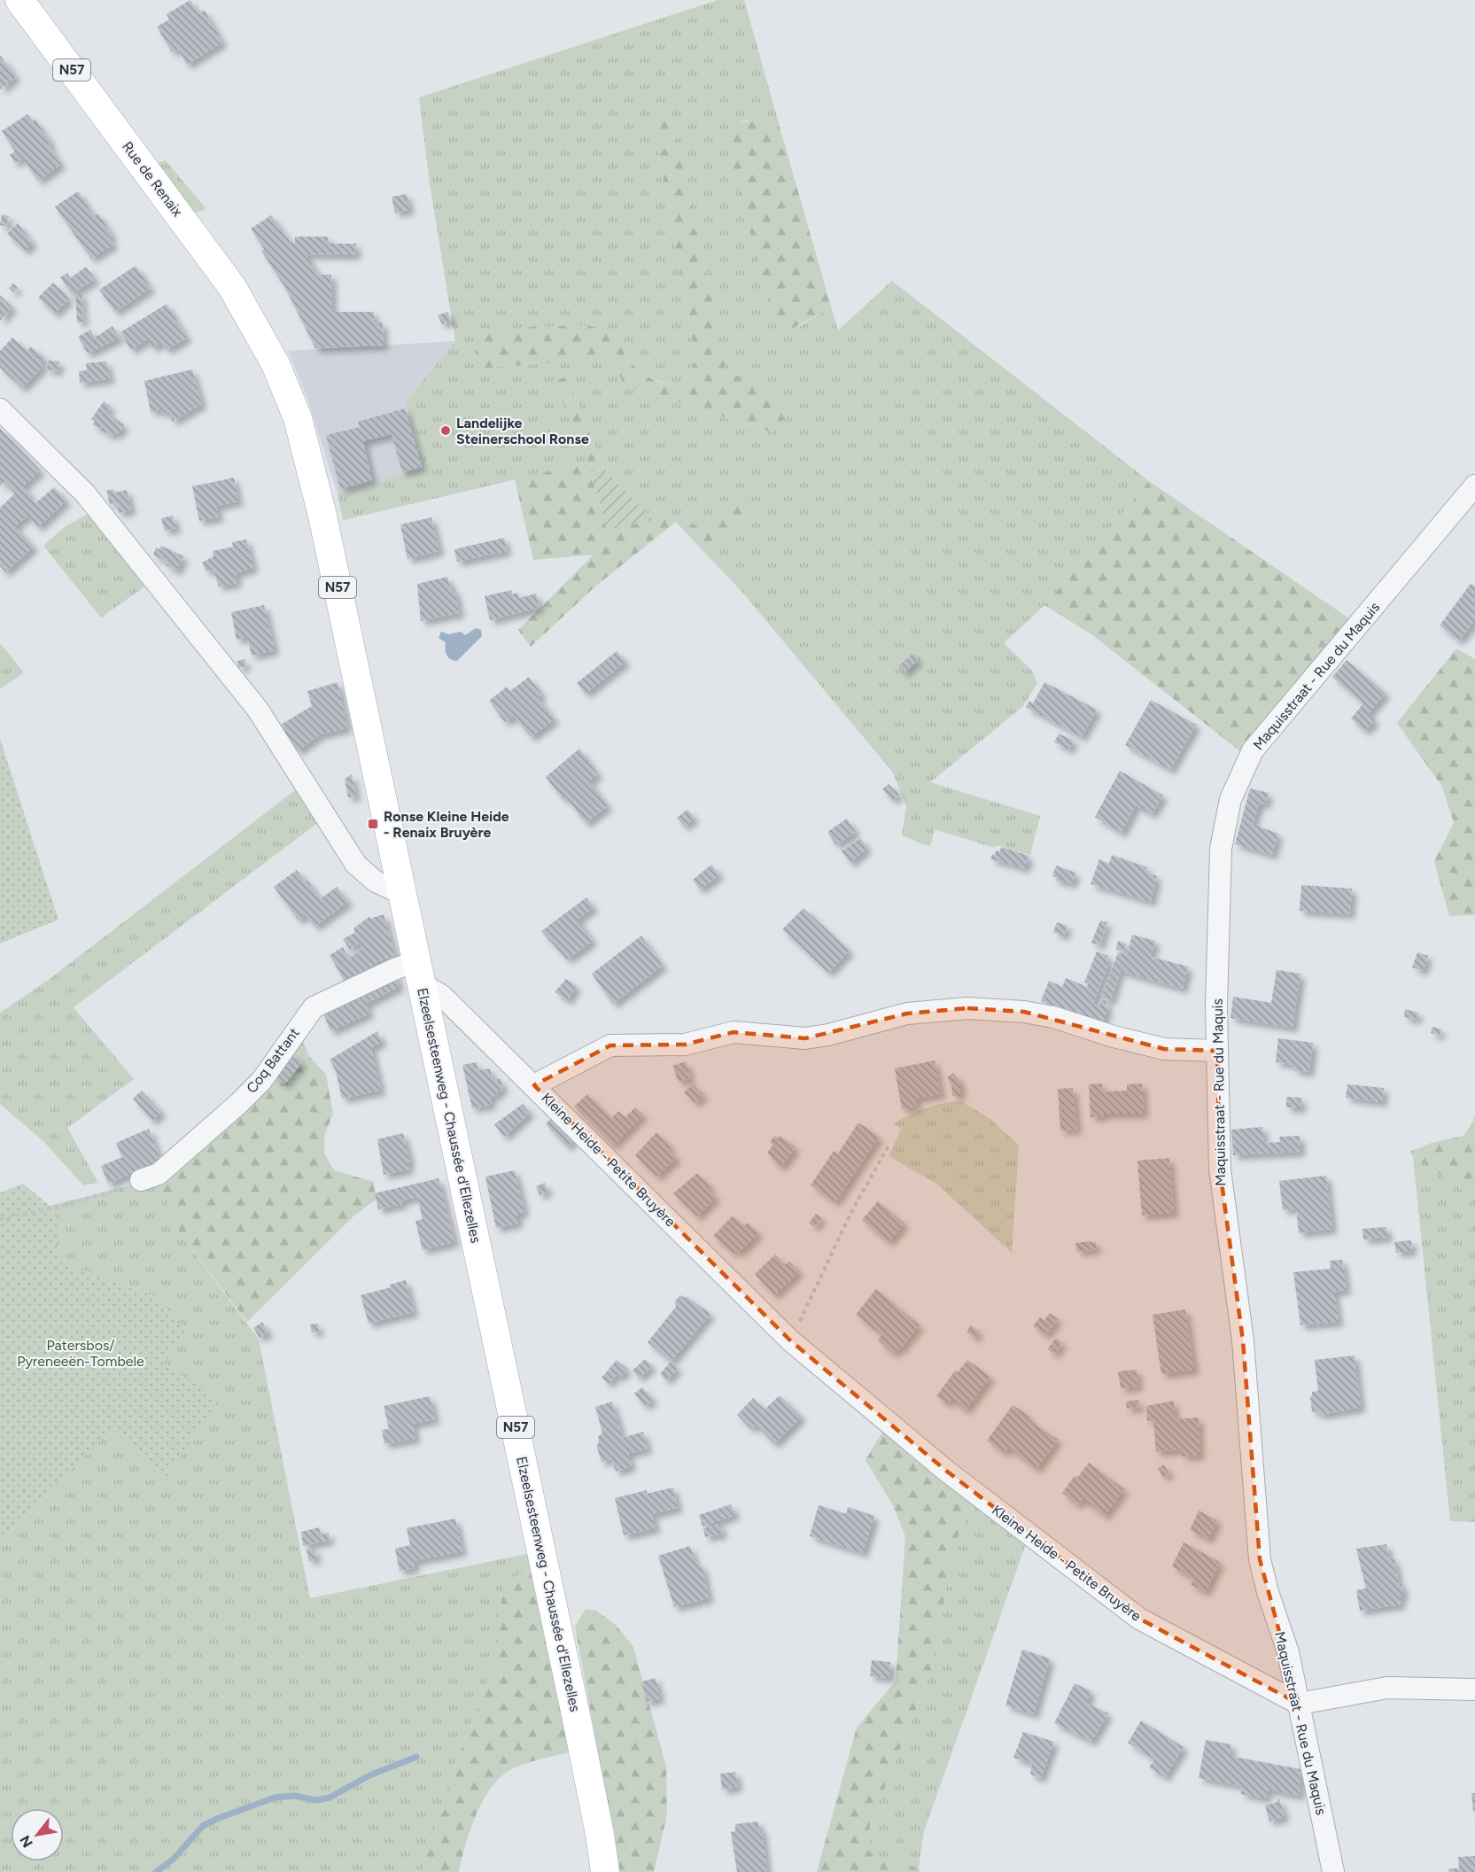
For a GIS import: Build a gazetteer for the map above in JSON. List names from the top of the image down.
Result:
{
  "streets": {
    "main road": ["N57", "Rue de Renaix", "Elzeelsesteenweg - Chaussée d'Ellezelles"],
    "street": ["Maquisstraat - Rue du Maquis", "Coq Battant", "Kleine Heide - Petite Bruyère"]
  },
  "crossings": [
    ["Rue de Renaix", "Elzeelsesteenweg - Chaussée d'Ellezelles"],
    ["Maquisstraat - Rue du Maquis", "Kleine Heide - Petite Bruyère"],
    ["Coq Battant", "Elzeelsesteenweg - Chaussée d'Ellezelles"],
    ["Coq Battant", "Kleine Heide - Petite Bruyère"],
    ["Elzeelsesteenweg - Chaussée d'Ellezelles", "Kleine Heide - Petite Bruyère"]
  ],
  "parks": ["Patersbos/ Pyreneeën-Tombele"],
  "places": {
    "other": ["Landelijke Steinerschool Ronse"],
    "transit": ["Ronse Kleine Heide - Renaix Bruyère"]
  },
  "north": "bottom left"
}
